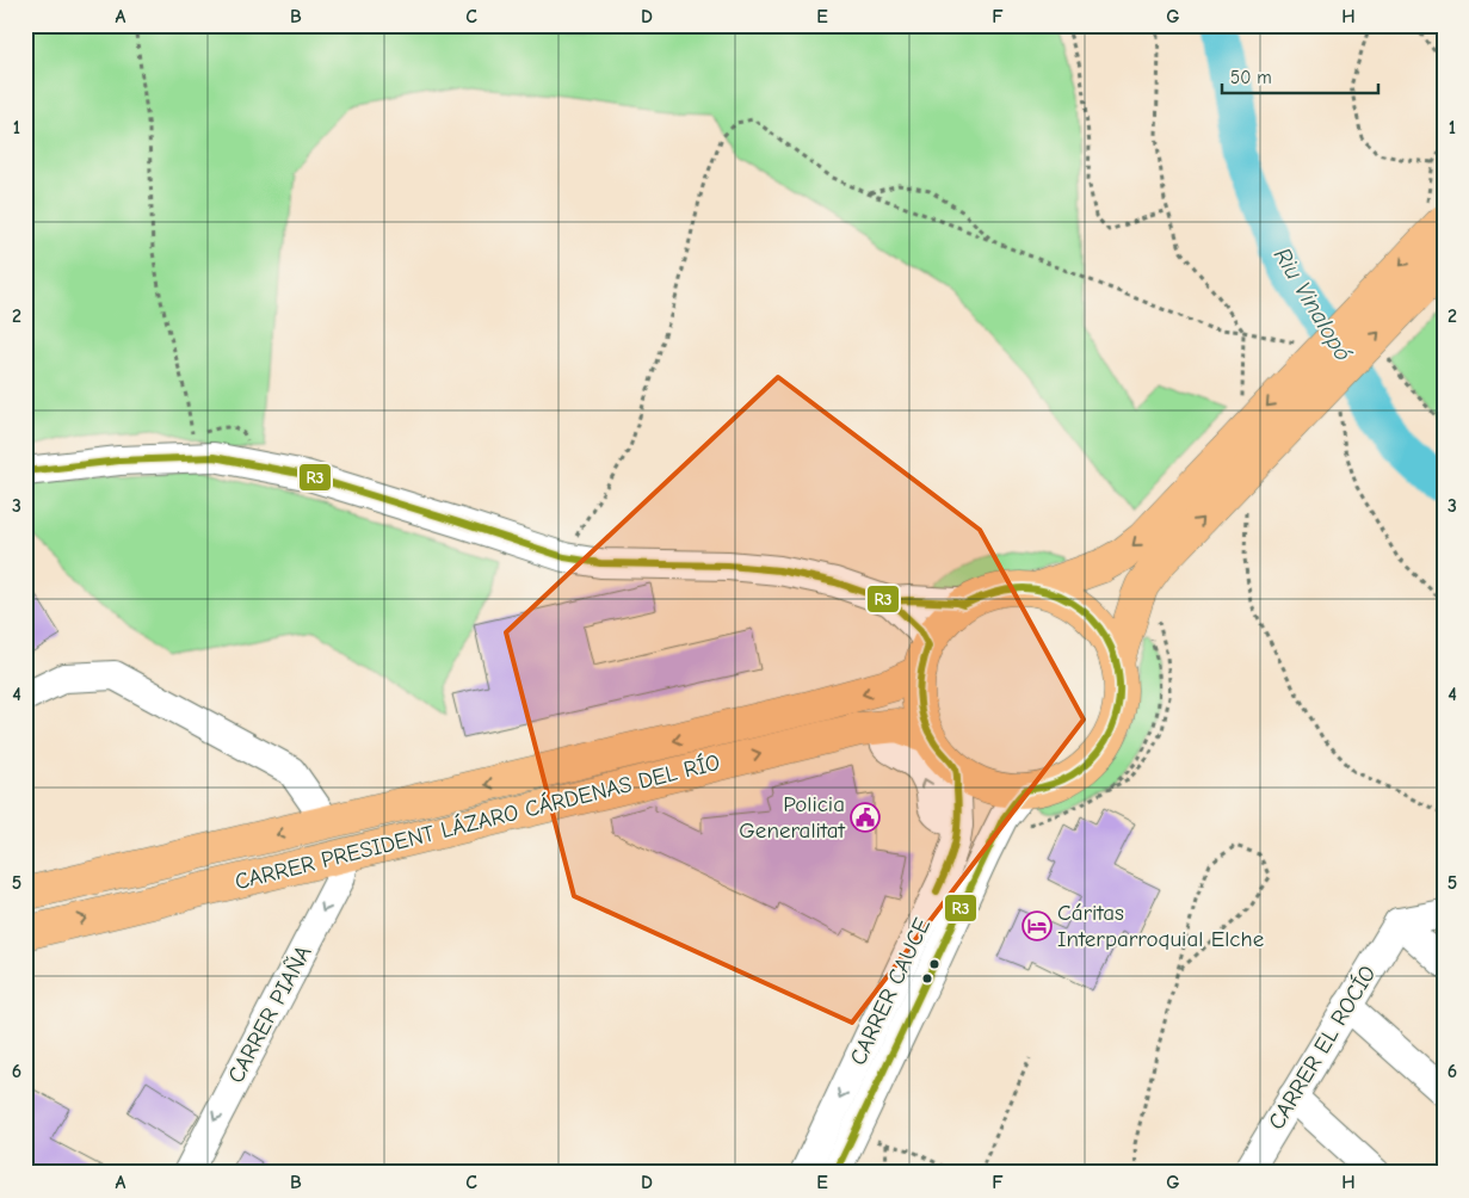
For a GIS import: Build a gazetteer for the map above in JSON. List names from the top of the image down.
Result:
{
  "streets": {
    "main road": ["CARRER PRESIDENT LÁZARO CÁRDENAS DEL RÍO"],
    "street": ["CARRER CAUCE", "CARRER PIAÑA", "CARRER EL ROCÍO"]
  },
  "crossings": [
    ["CARRER PRESIDENT LÁZARO CÁRDENAS DEL RÍO", "CARRER CAUCE"],
    ["CARRER PRESIDENT LÁZARO CÁRDENAS DEL RÍO", "CARRER PIAÑA"]
  ],
  "one_way": ["CARRER PIAÑA"],
  "water": ["Riu Vinalopó"],
  "places": {
    "public building": ["Policia Generalitat"],
    "hotel": ["Cáritas Interparroquial Elche"]
  },
  "lines": ["transit line R3"],
  "scale_bar": "50 m",
  "grid": {
    "columns": [
      "A",
      "B",
      "C",
      "D",
      "E",
      "F",
      "G",
      "H"
    ],
    "rows": [
      "1",
      "2",
      "3",
      "4",
      "5",
      "6"
    ]
  }
}
